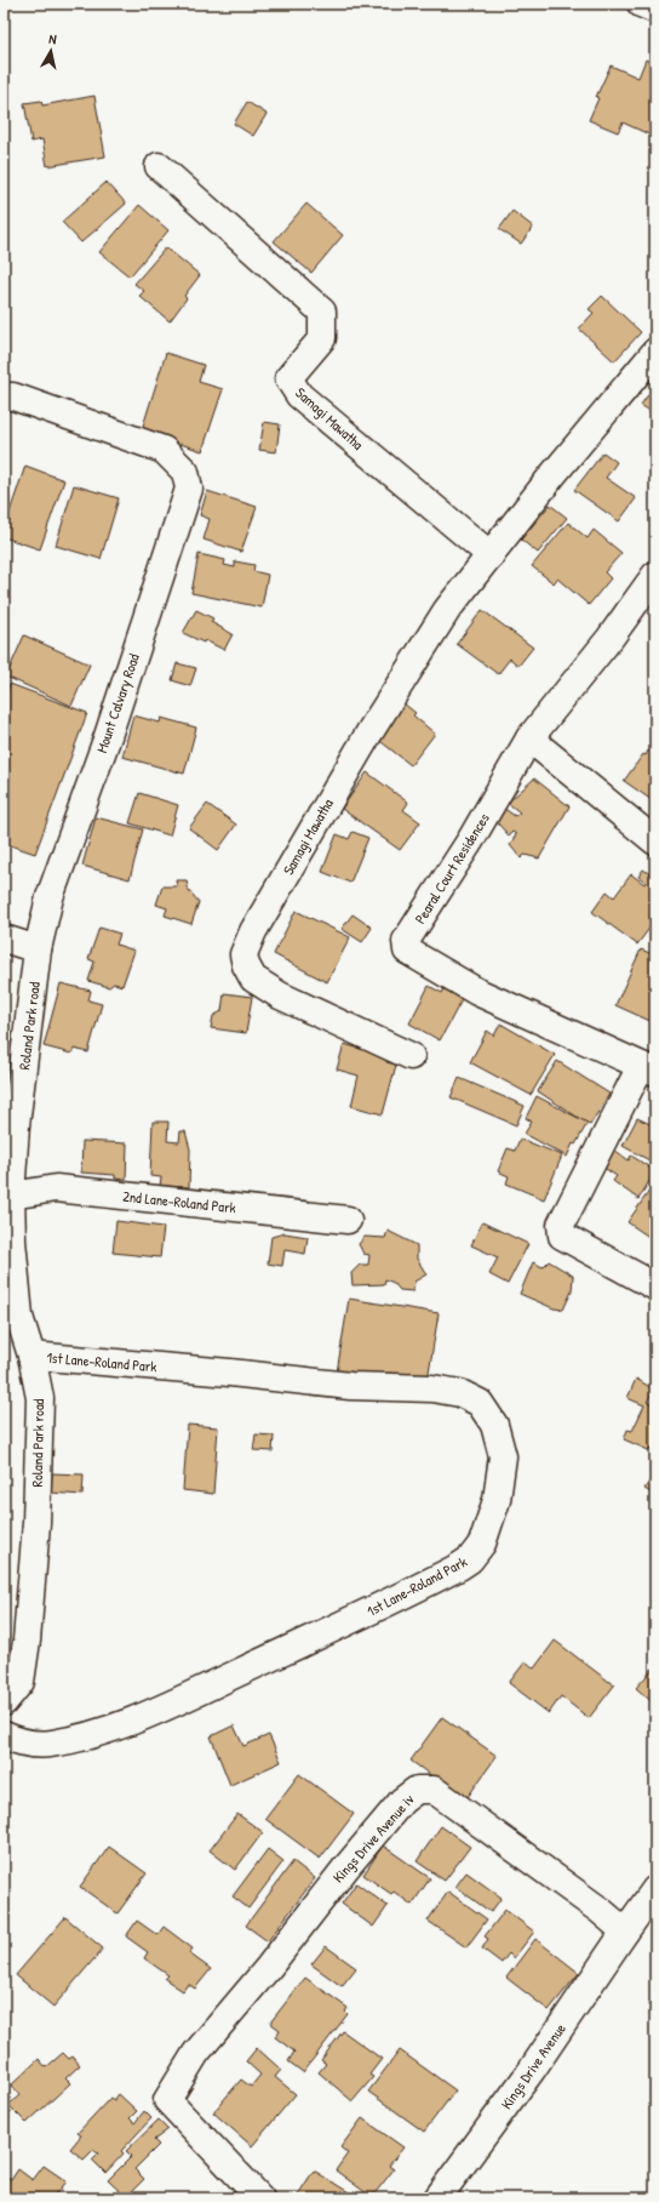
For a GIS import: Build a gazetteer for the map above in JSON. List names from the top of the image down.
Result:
{
  "streets": {
    "street": [
      "Samagi Mawatha",
      "Mount Calvary Road",
      "Pearal Court Residences",
      "Roland Park road",
      "2nd Lane-Roland Park",
      "1st Lane-Roland Park",
      "Kings Drive Avenue iv",
      "Kings Drive Avenue"
    ]
  },
  "crossings": [
    ["Mount Calvary Road", "Roland Park road"],
    ["Roland Park road", "2nd Lane-Roland Park"],
    ["Roland Park road", "1st Lane-Roland Park"],
    ["Kings Drive Avenue iv", "Kings Drive Avenue"]
  ],
  "north": "top"
}
